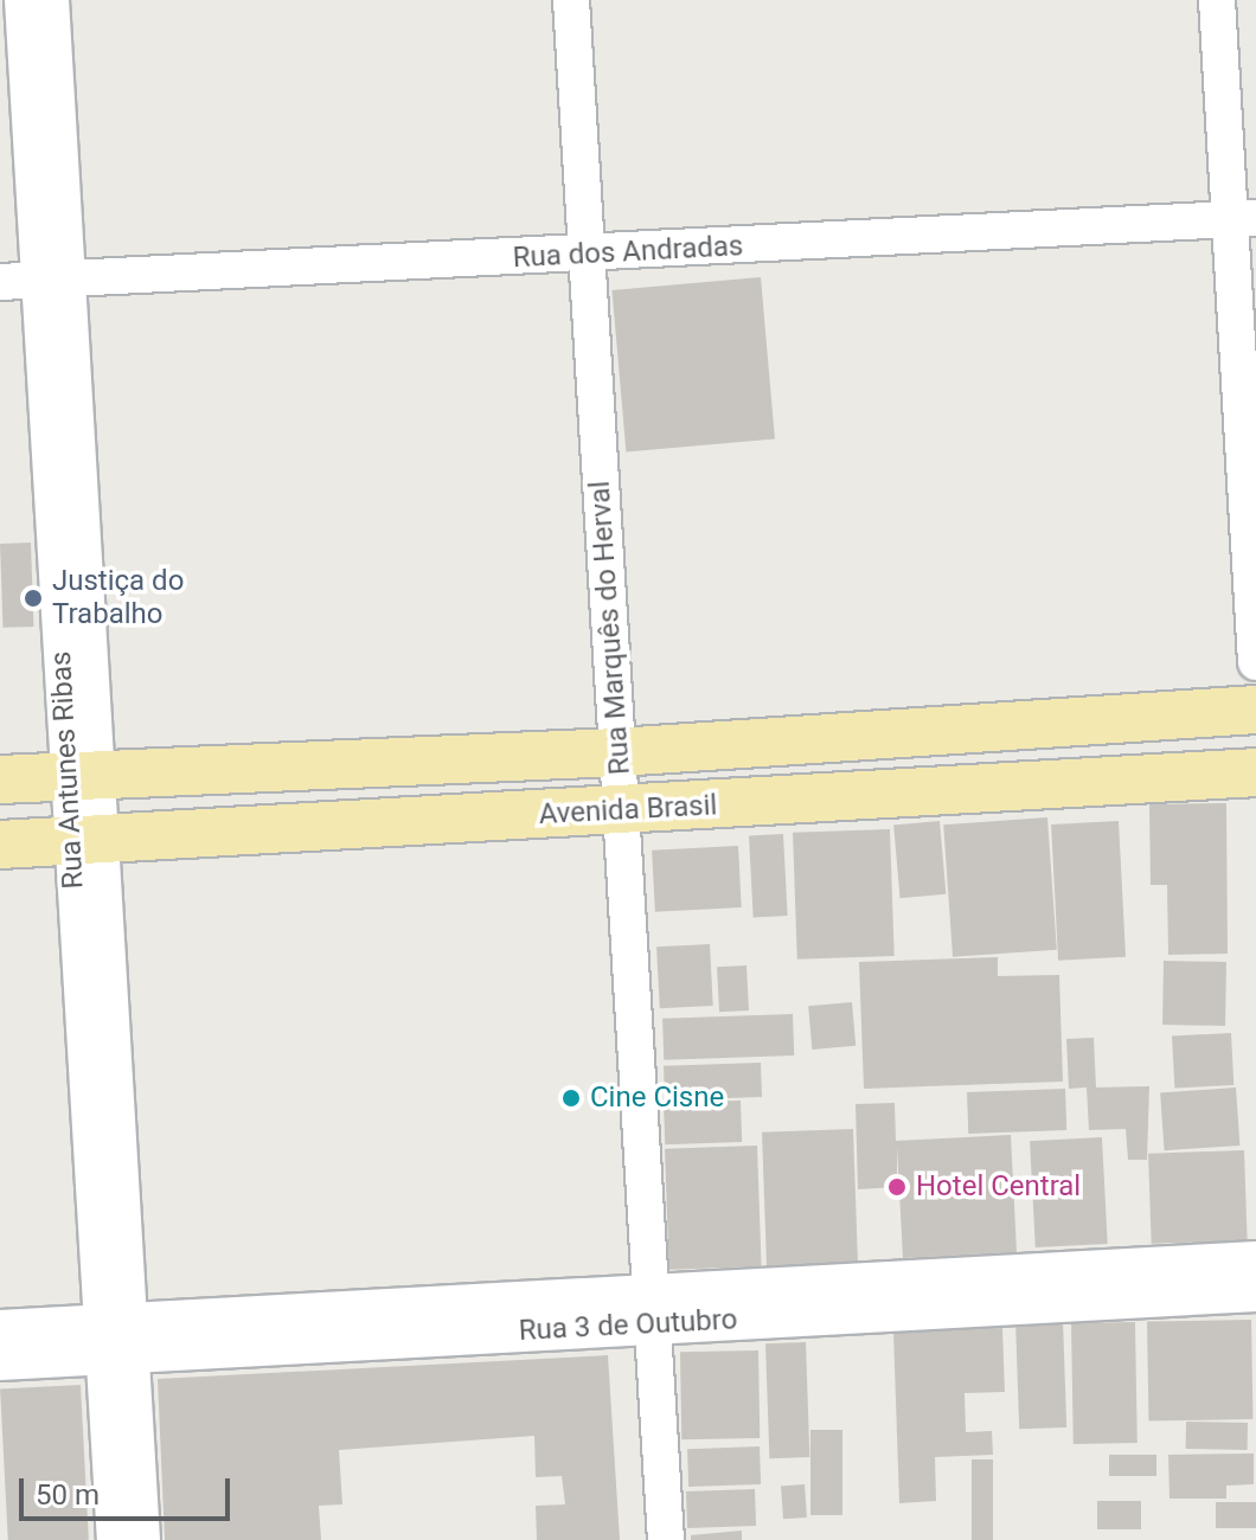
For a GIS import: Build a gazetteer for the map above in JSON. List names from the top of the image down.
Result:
{
  "streets": {
    "main road": ["Avenida Brasil"],
    "street": [
      "Rua dos Andradas",
      "Rua Marquês do Herval",
      "Rua Antunes Ribas",
      "Rua 3 de Outubro"
    ]
  },
  "crossings": [
    ["Rua dos Andradas", "Rua Marquês do Herval"],
    ["Rua dos Andradas", "Rua Antunes Ribas"],
    ["Rua Marquês do Herval", "Avenida Brasil"],
    ["Rua Marquês do Herval", "Rua 3 de Outubro"],
    ["Rua Antunes Ribas", "Avenida Brasil"],
    ["Rua Antunes Ribas", "Rua 3 de Outubro"]
  ],
  "places": ["Justiça do Trabalho", "Cine Cisne", "Hotel Central"],
  "scale_bar": "50 m"
}
